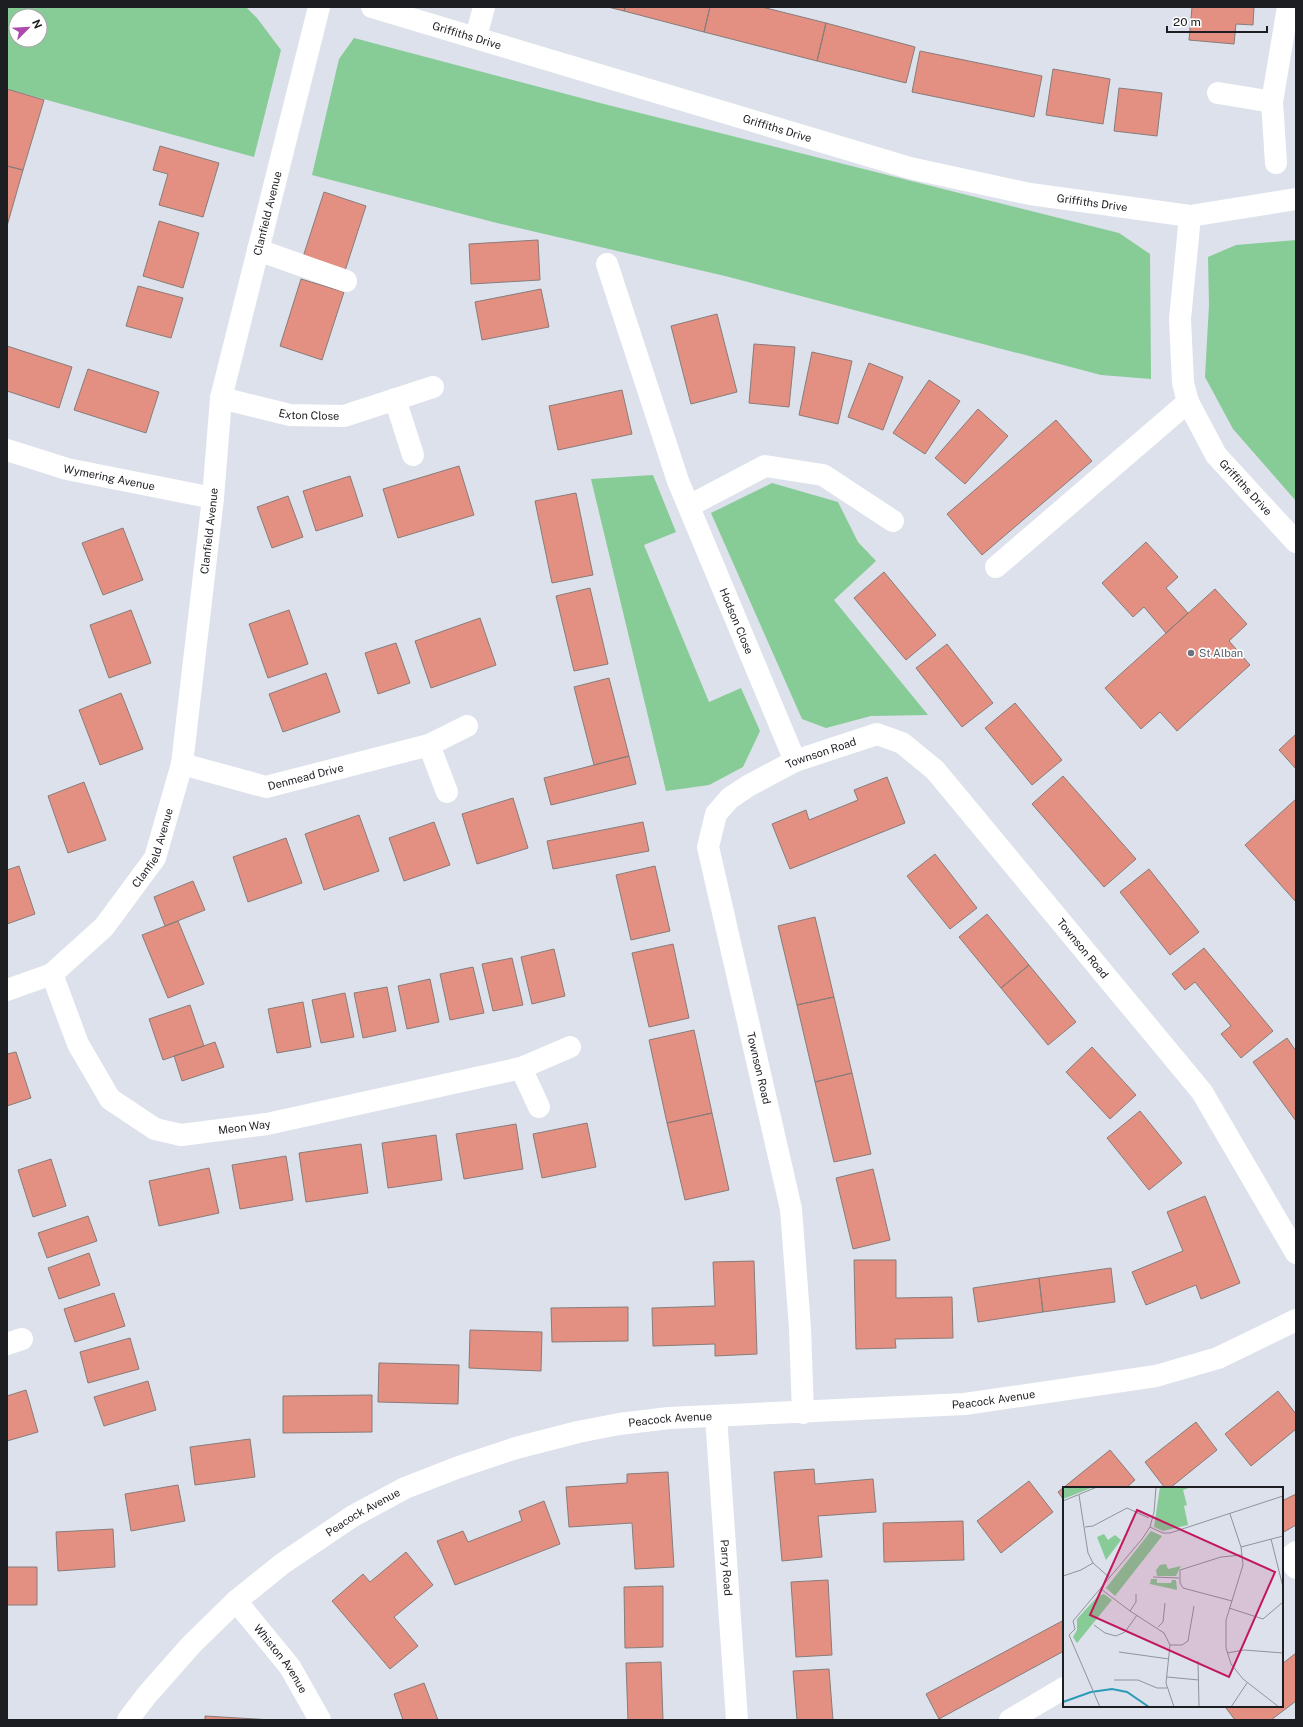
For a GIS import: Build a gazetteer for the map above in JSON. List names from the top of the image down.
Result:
{
  "streets": {
    "street": [
      "Griffiths Drive",
      "Clanfield Avenue",
      "Exton Close",
      "Wymering Avenue",
      "Hodson Close",
      "Townson Road",
      "Denmead Drive",
      "Meon Way",
      "Peacock Avenue",
      "Parry Road",
      "Whiston Avenue"
    ]
  },
  "crossings": [
    ["Clanfield Avenue", "Exton Close"],
    ["Clanfield Avenue", "Wymering Avenue"],
    ["Clanfield Avenue", "Denmead Drive"],
    ["Clanfield Avenue", "Meon Way"],
    ["Hodson Close", "Townson Road"],
    ["Townson Road", "Peacock Avenue"],
    ["Peacock Avenue", "Parry Road"],
    ["Peacock Avenue", "Whiston Avenue"]
  ],
  "places": ["St Alban"],
  "scale_bar": "20 m",
  "north": "top right"
}
